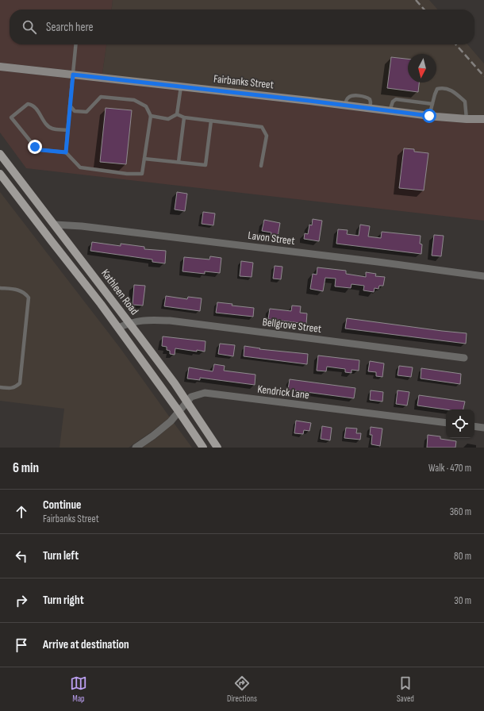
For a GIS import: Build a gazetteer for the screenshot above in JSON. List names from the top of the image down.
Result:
{
  "streets": {
    "main road": ["Kathleen Road"],
    "street": [
      "Fairbanks Street",
      "Lavon Street",
      "Bellgrove Street",
      "Kendrick Lane"
    ]
  },
  "crossings": [
    ["Lavon Street", "Kathleen Road"],
    ["Kathleen Road", "Bellgrove Street"],
    ["Kathleen Road", "Kendrick Lane"]
  ],
  "north": "bottom",
  "page": {
    "search": "Search here",
    "heading": ["6 min", "Walk · 470 m"],
    "list": [
      ["Continue", "Fairbanks Street", "360 m"],
      ["Turn left", "80 m"],
      ["Turn right", "30 m"],
      "Arrive at destination"
    ],
    "nav": ["Map", "Directions", "Saved"]
  }
}
